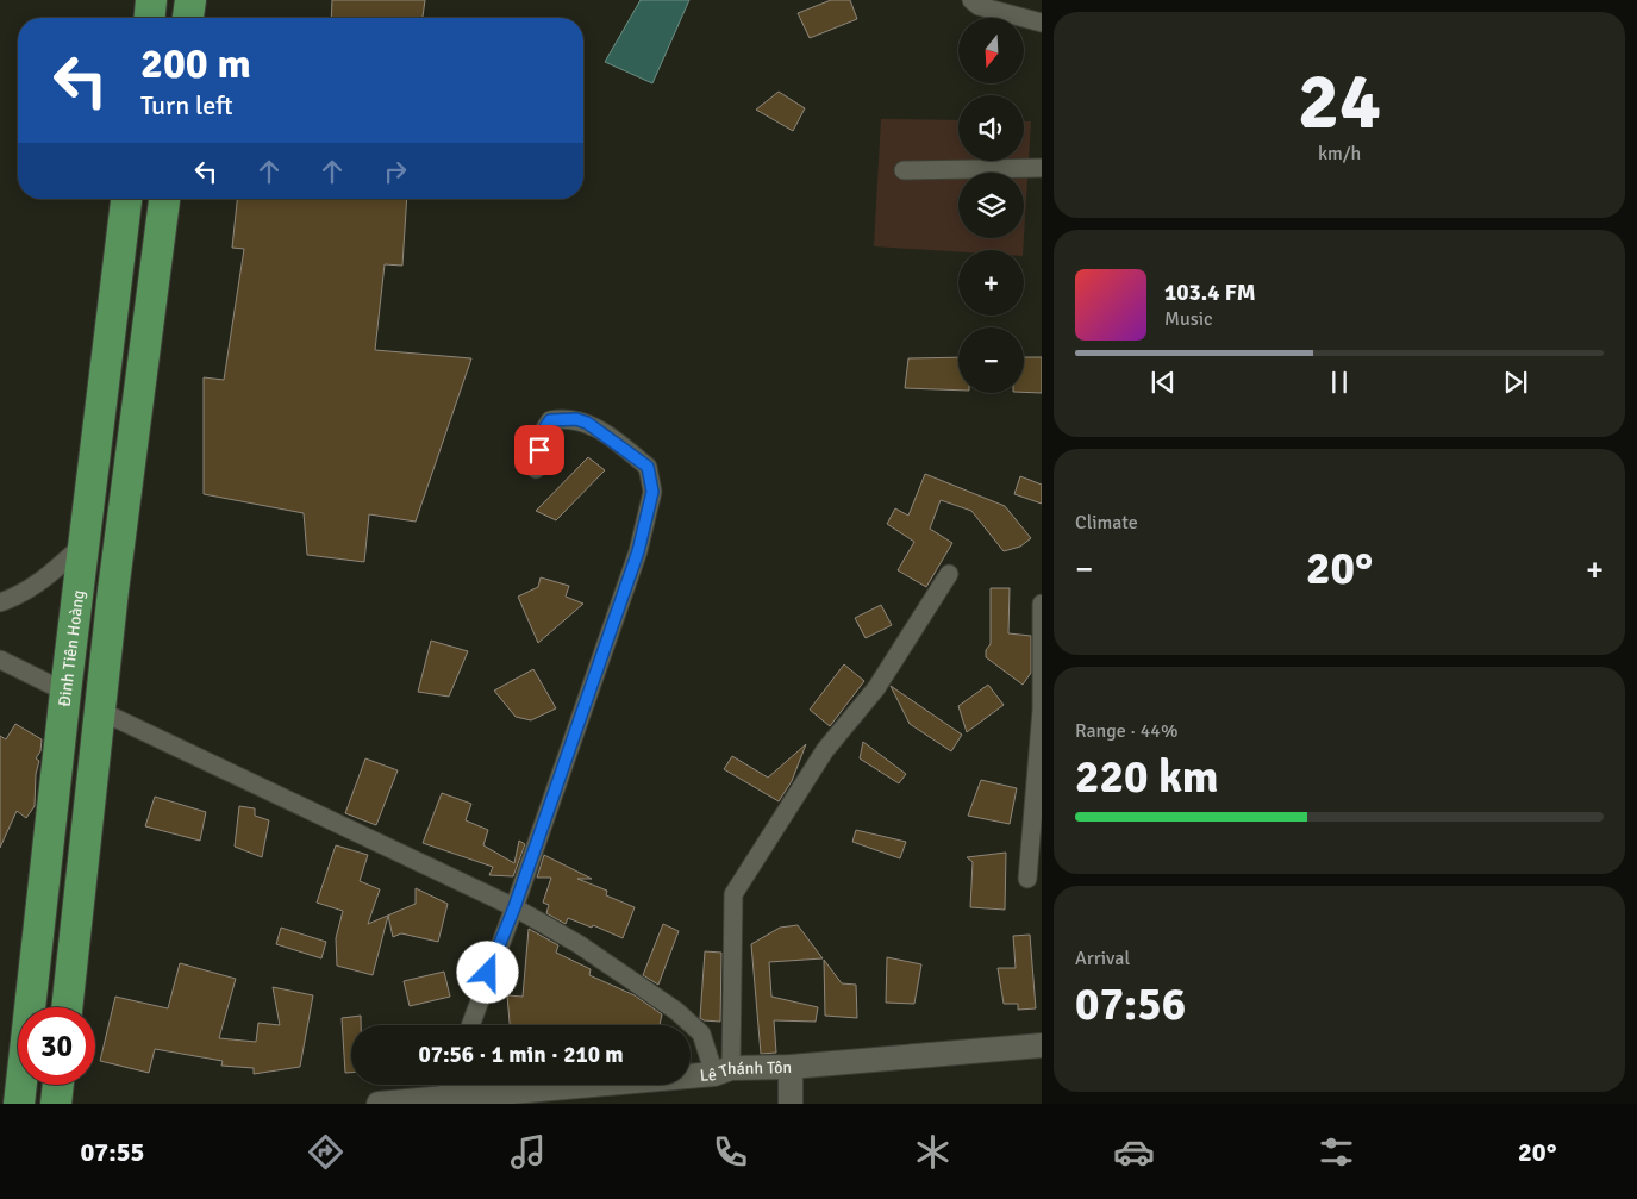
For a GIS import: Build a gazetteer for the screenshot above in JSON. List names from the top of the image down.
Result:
{
  "streets": {
    "highway": ["Đinh Tiên Hoàng"],
    "main road": ["Lê Thánh Tôn"]
  },
  "north": "bottom",
  "page": {
    "tile": [
      ["24", "km/h"],
      "Climate",
      ["Range · 44%", "220 km"],
      ["Arrival", "07:56"]
    ],
    "map_buttons": ["+", "−"],
    "turn": ["200 m", "Turn left"],
    "song": ["103.4 FM", "Music"],
    "heat": ["−", "20°", "+"],
    "limit": "30",
    "trip": "07:56 · 1 min · 210 m",
    "tabs": ["07:55", "20°"]
  }
}
